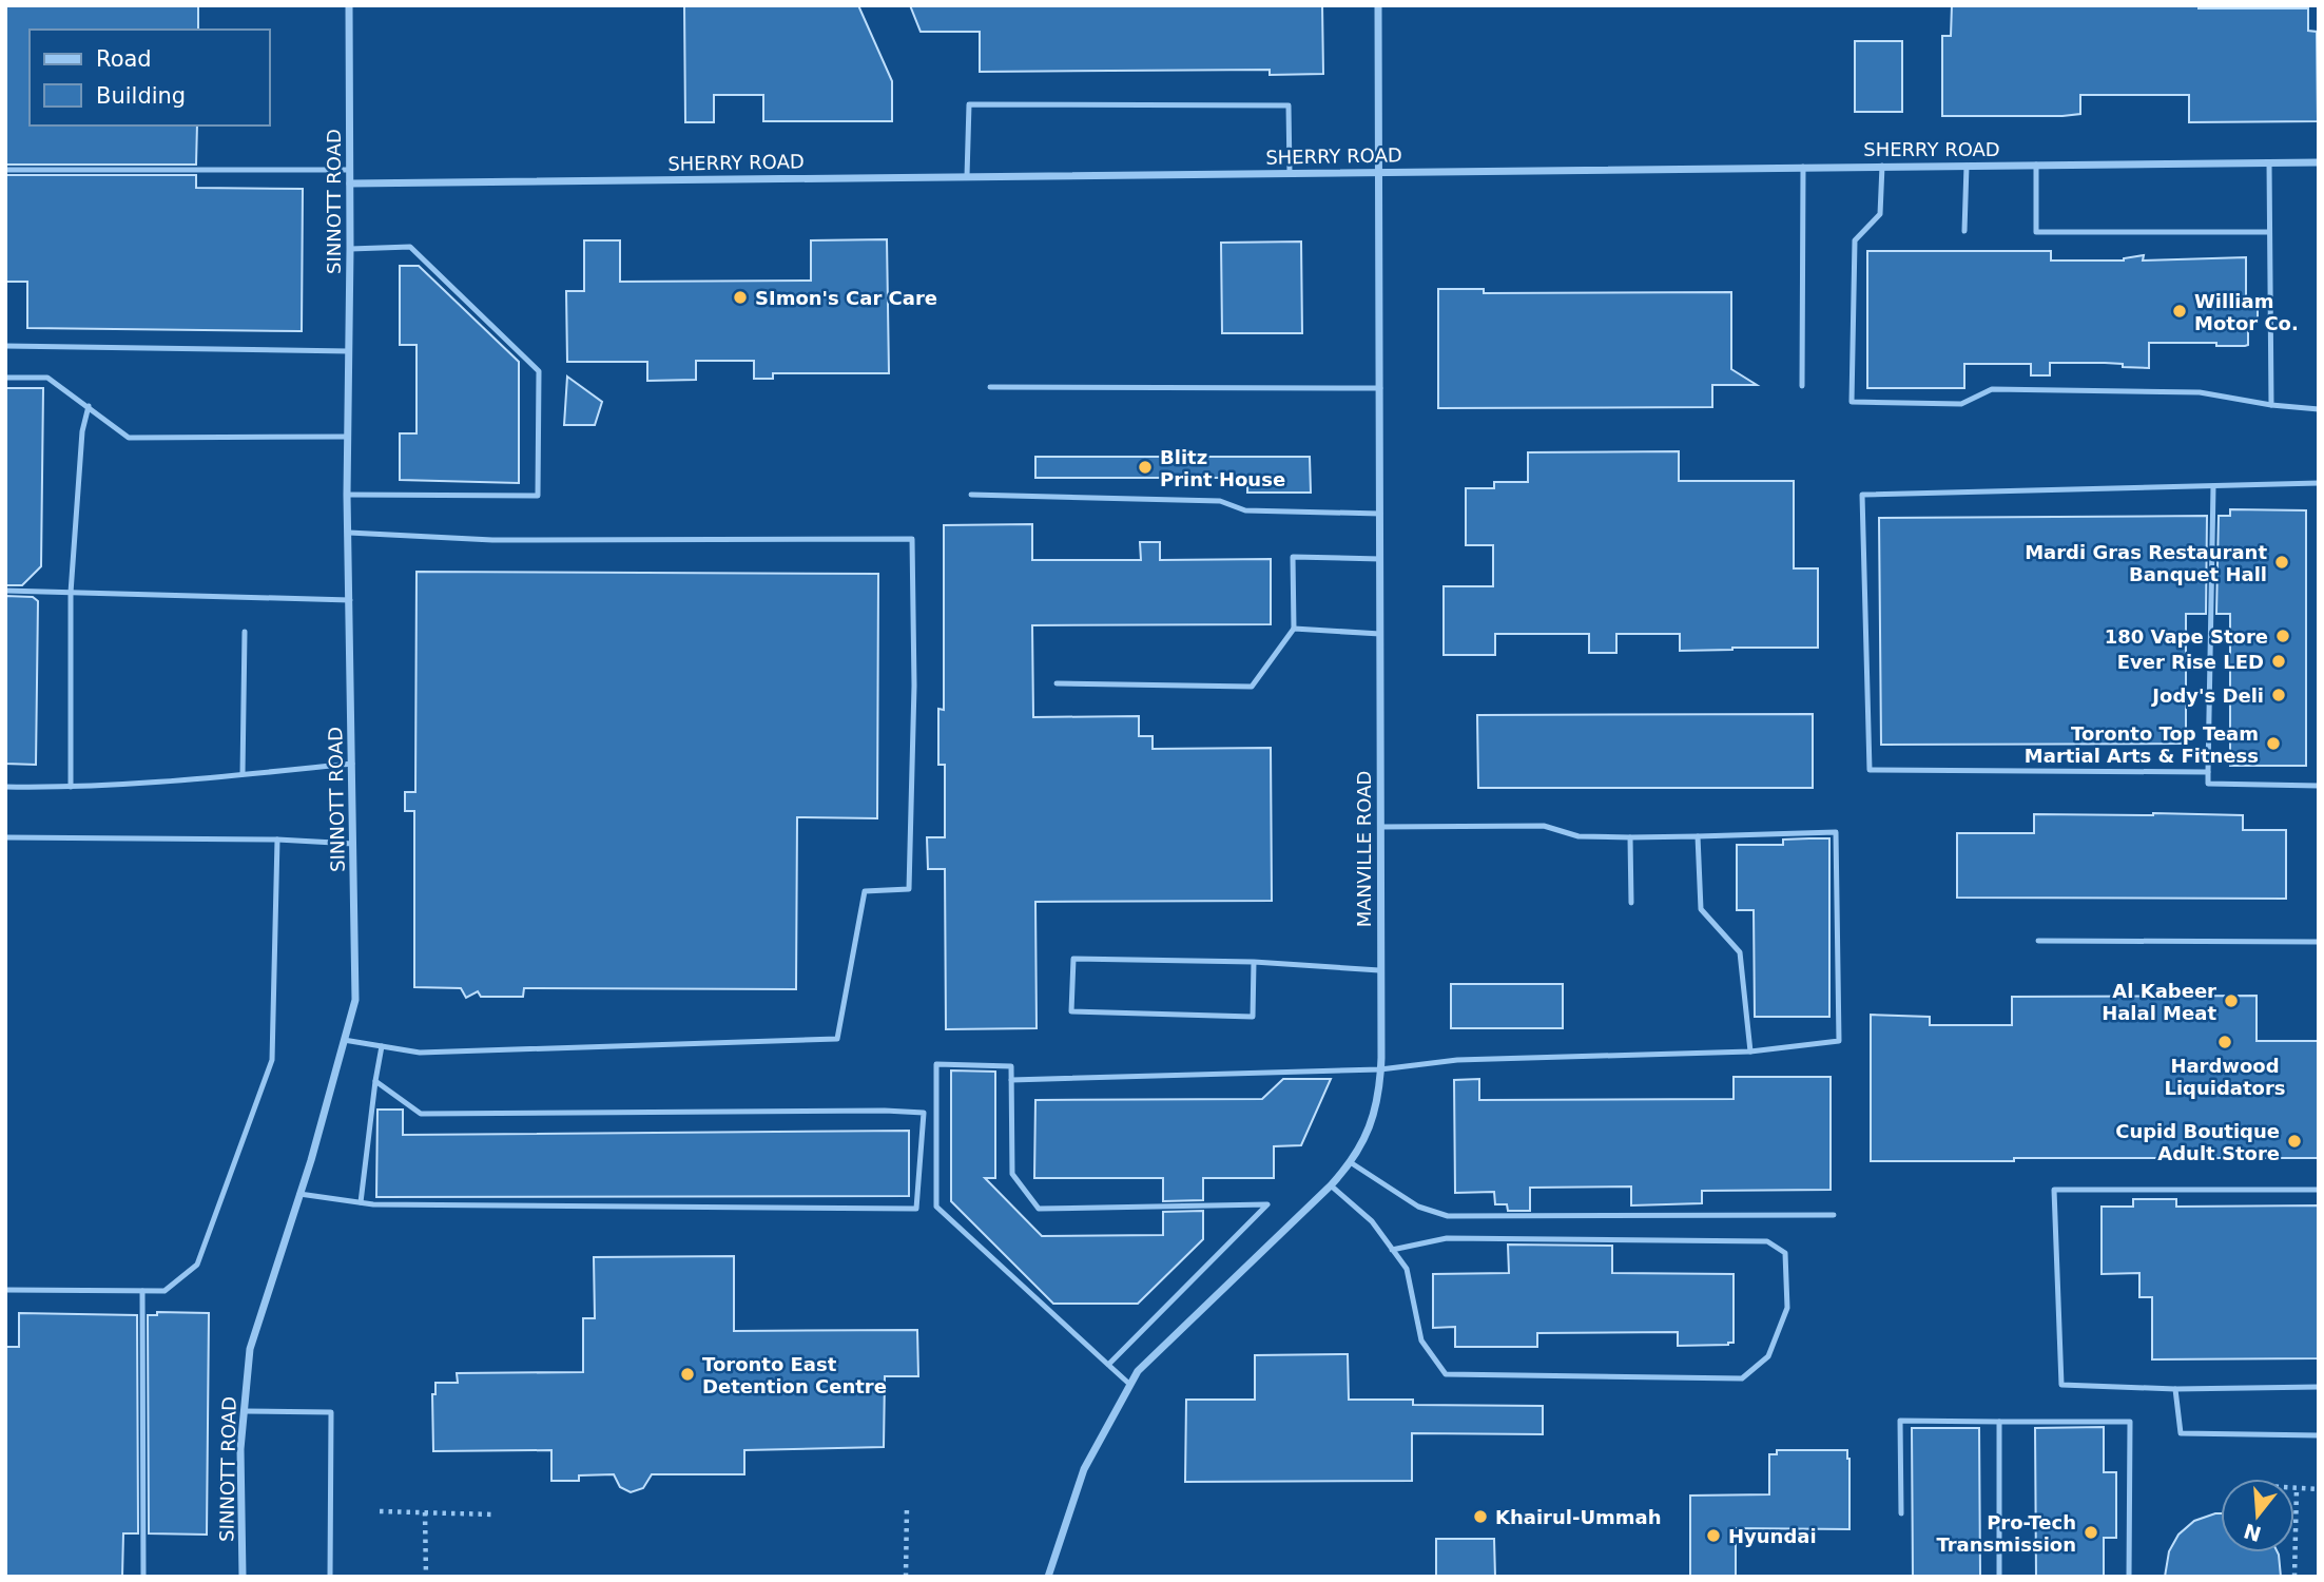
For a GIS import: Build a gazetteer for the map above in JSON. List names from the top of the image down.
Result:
{
  "streets": {
    "street": ["SHERRY ROAD", "SINNOTT ROAD", "MANVILLE ROAD"]
  },
  "crossings": [
    ["SHERRY ROAD", "SINNOTT ROAD"],
    ["SHERRY ROAD", "MANVILLE ROAD"]
  ],
  "places": [
    "SImon's Car Care",
    "William Motor Co.",
    "Blitz Print House",
    "Mardi Gras Restaurant Banquet Hall",
    "180 Vape Store",
    "Ever Rise LED",
    "Jody's Deli",
    "Toronto Top Team Martial Arts & Fitness",
    "Al Kabeer Halal Meat",
    "Hardwood Liquidators",
    "Cupid Boutique Adult Store",
    "Toronto East Detention Centre",
    "Khairul-Ummah",
    "Pro-Tech Transmission",
    "Hyundai"
  ],
  "legend": ["Road", "Building"],
  "north": "bottom"
}
